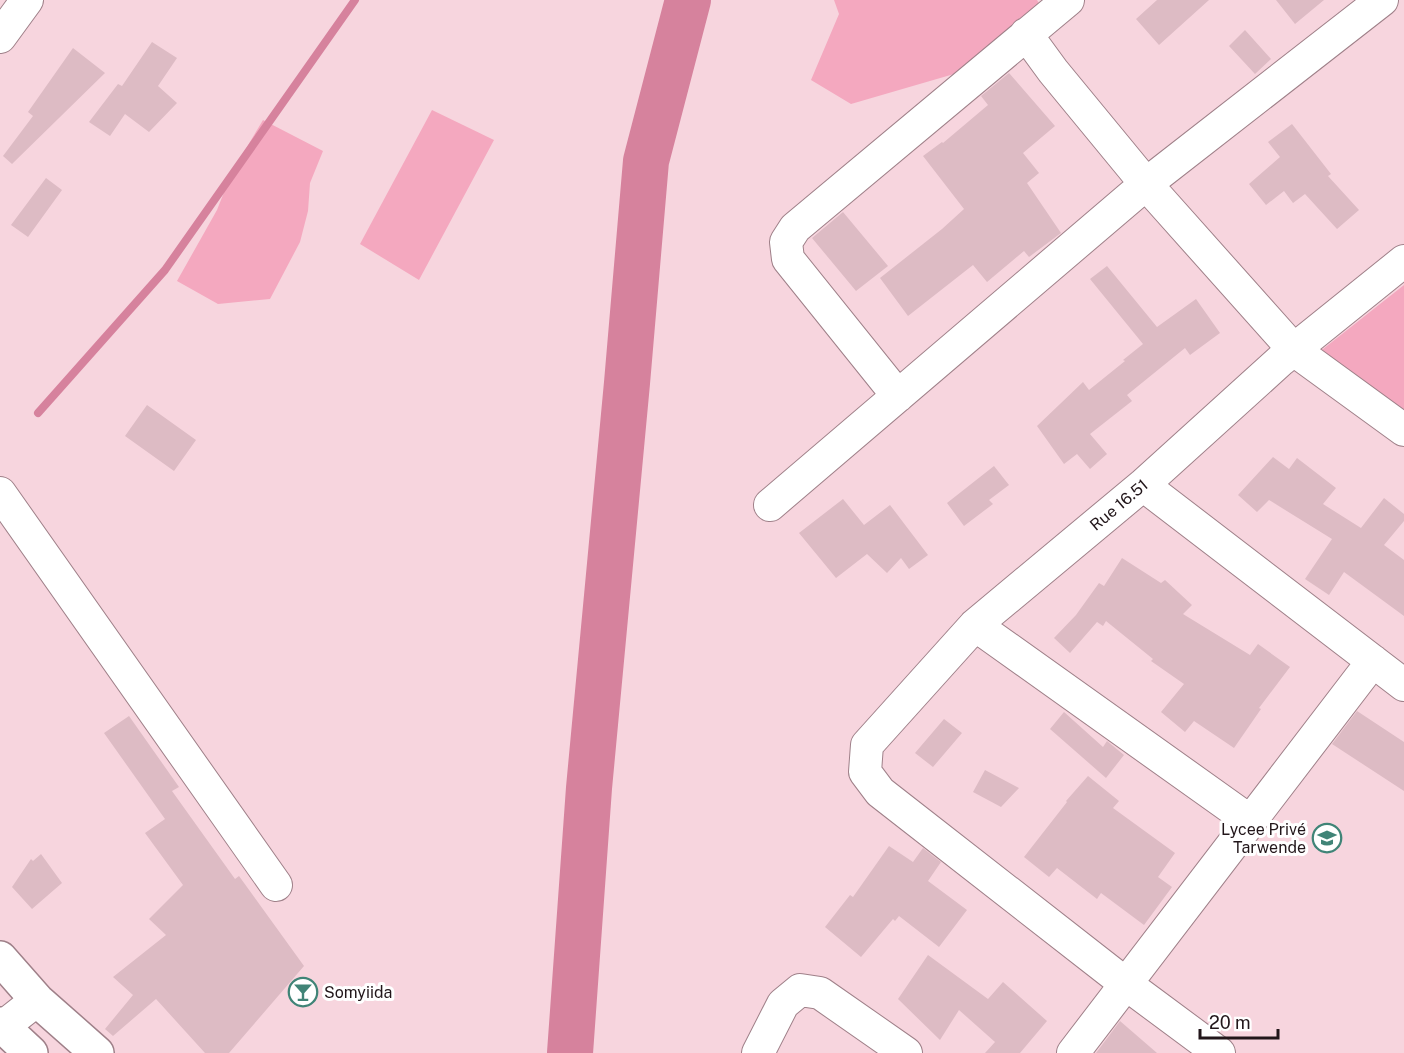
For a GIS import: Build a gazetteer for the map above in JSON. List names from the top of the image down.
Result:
{
  "streets": {
    "street": ["Rue 16.51"]
  },
  "places": {
    "school or university": ["Lycee Privé Tarwende"],
    "bar": ["Somyiida"]
  },
  "scale_bar": "20 m"
}
